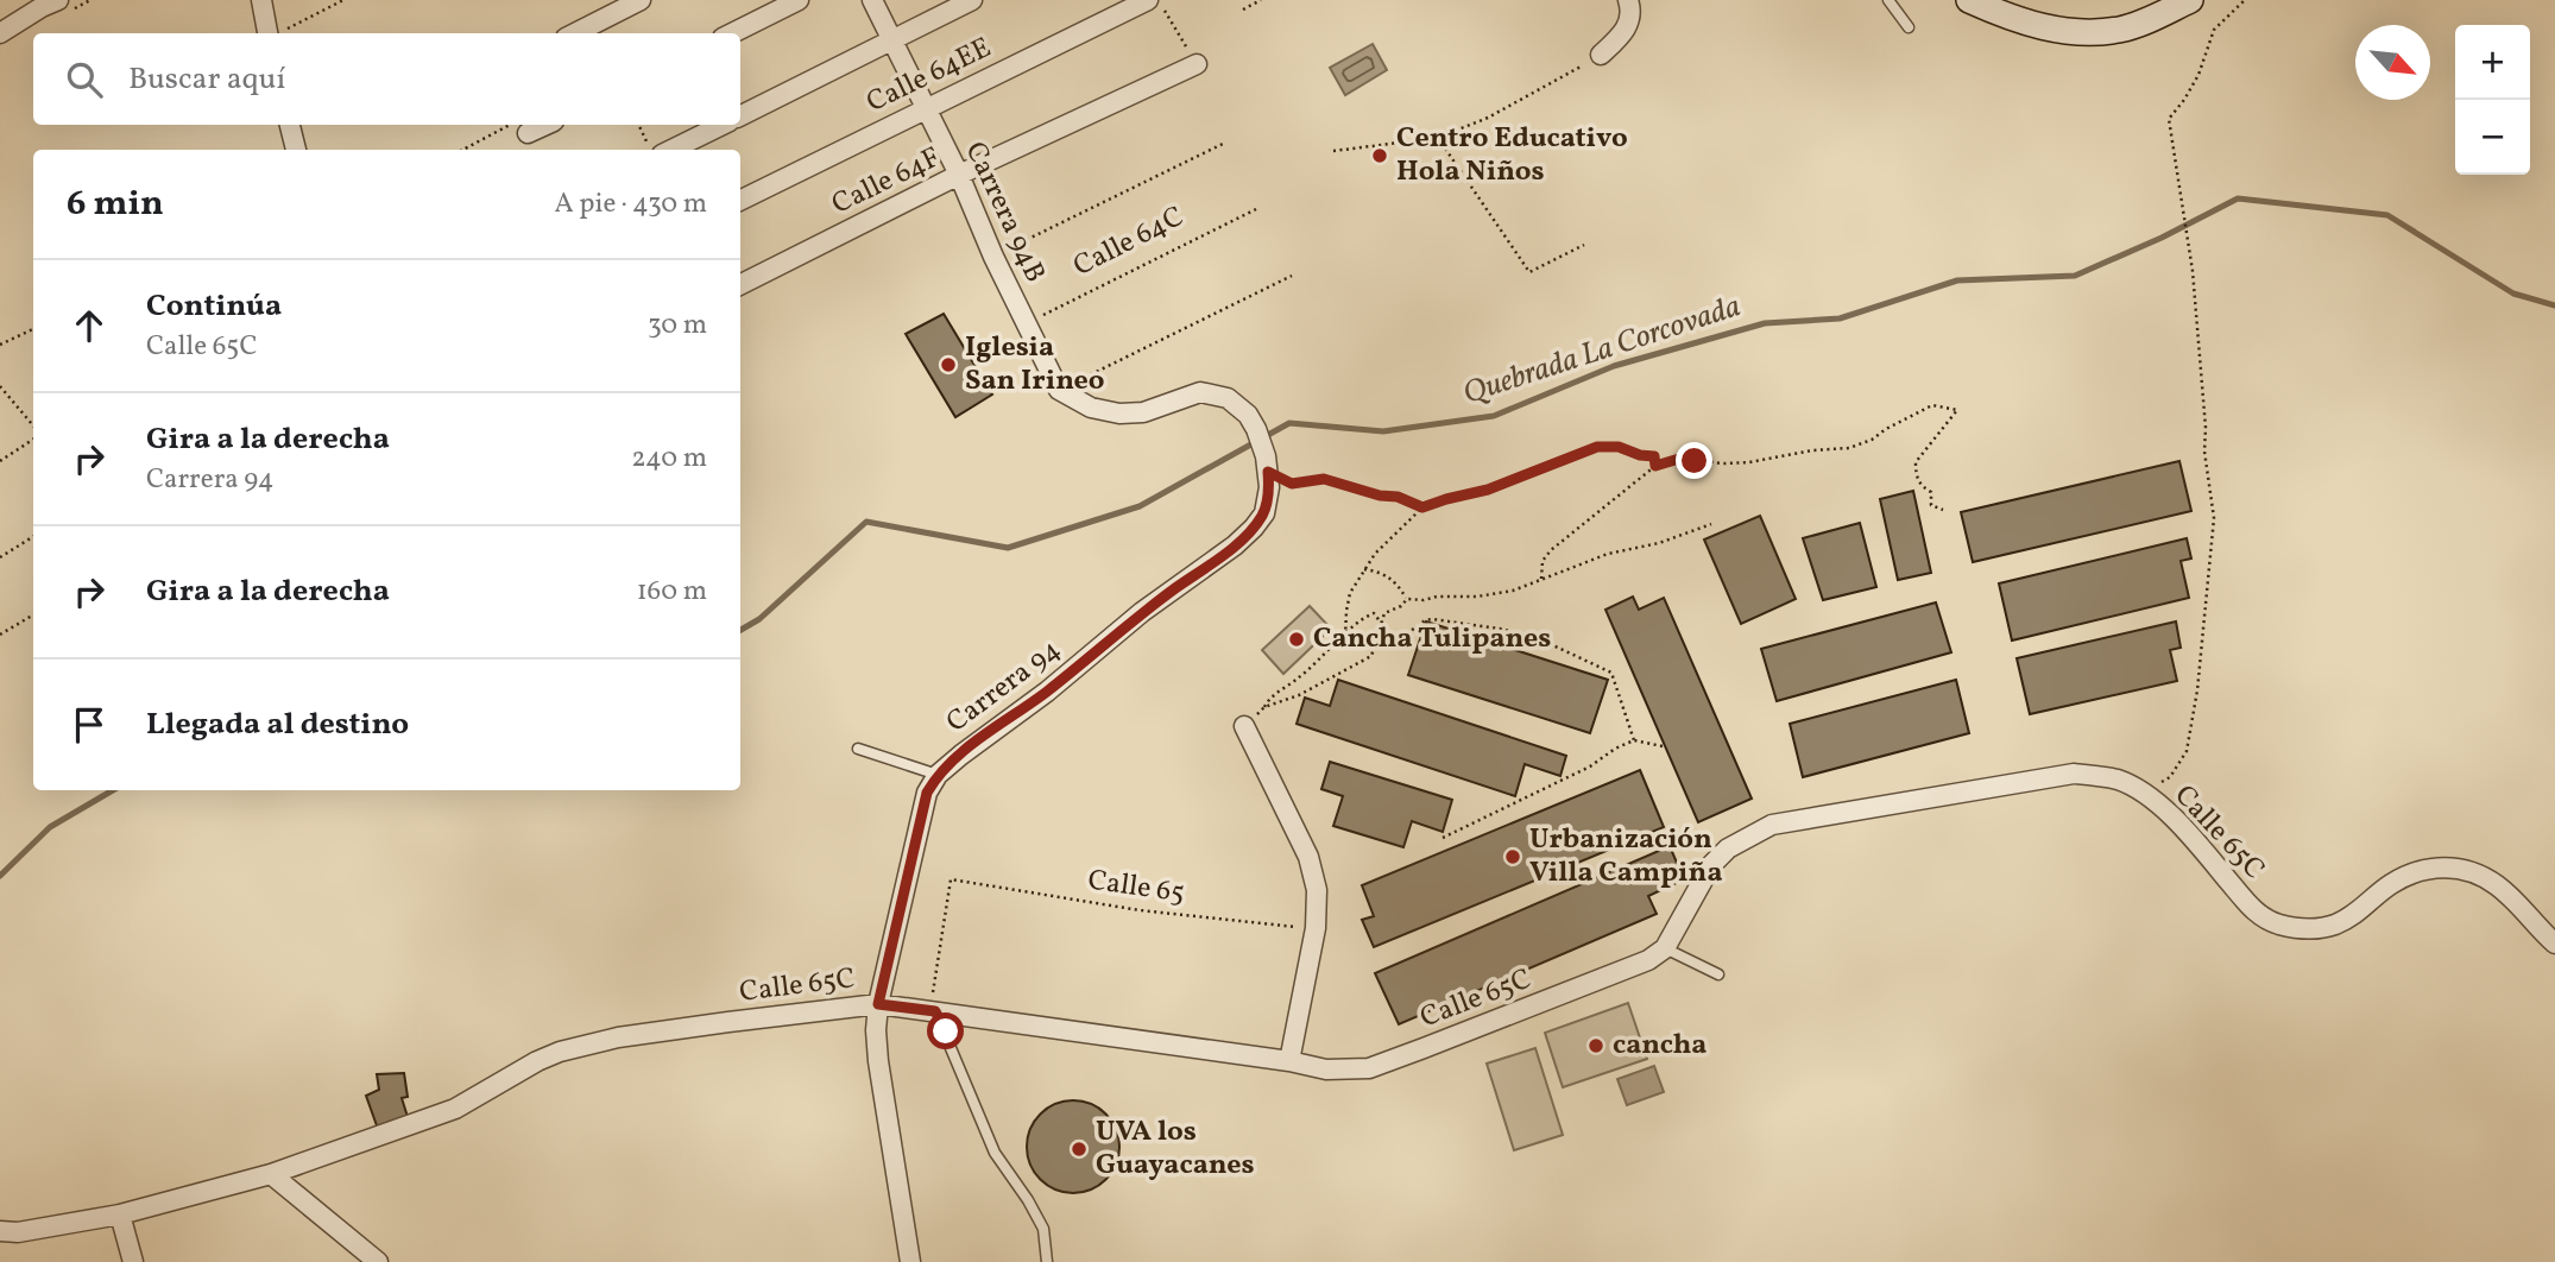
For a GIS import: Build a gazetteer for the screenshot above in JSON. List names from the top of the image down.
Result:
{
  "streets": {
    "street": [
      "Calle 64EE",
      "Calle 64F",
      "Carrera 94B",
      "Carrera 94",
      "Calle 65C"
    ],
    "path": ["Calle 64C", "Calle 65"]
  },
  "crossings": [
    ["Calle 64EE", "Carrera 94B"],
    ["Calle 64F", "Carrera 94B"],
    ["Carrera 94B", "Calle 64C"],
    ["Carrera 94B", "Carrera 94"],
    ["Carrera 94", "Calle 65C"],
    ["Calle 65C", "Calle 65"]
  ],
  "water": ["Quebrada La Corcovada"],
  "places": [
    "Centro Educativo Hola Niños",
    "Iglesia San Irineo",
    "Cancha Tulipanes",
    "Urbanización Villa Campiña",
    "cancha",
    "UVA los Guayacanes"
  ],
  "north": "bottom right",
  "page": {
    "map_buttons": ["+", "−"],
    "search": "Buscar aquí",
    "heading": ["6 min", "A pie · 430 m"],
    "list": [
      ["Continúa", "Calle 65C", "30 m"],
      ["Gira a la derecha", "Carrera 94", "240 m"],
      ["Gira a la derecha", "160 m"],
      "Llegada al destino"
    ]
  }
}
